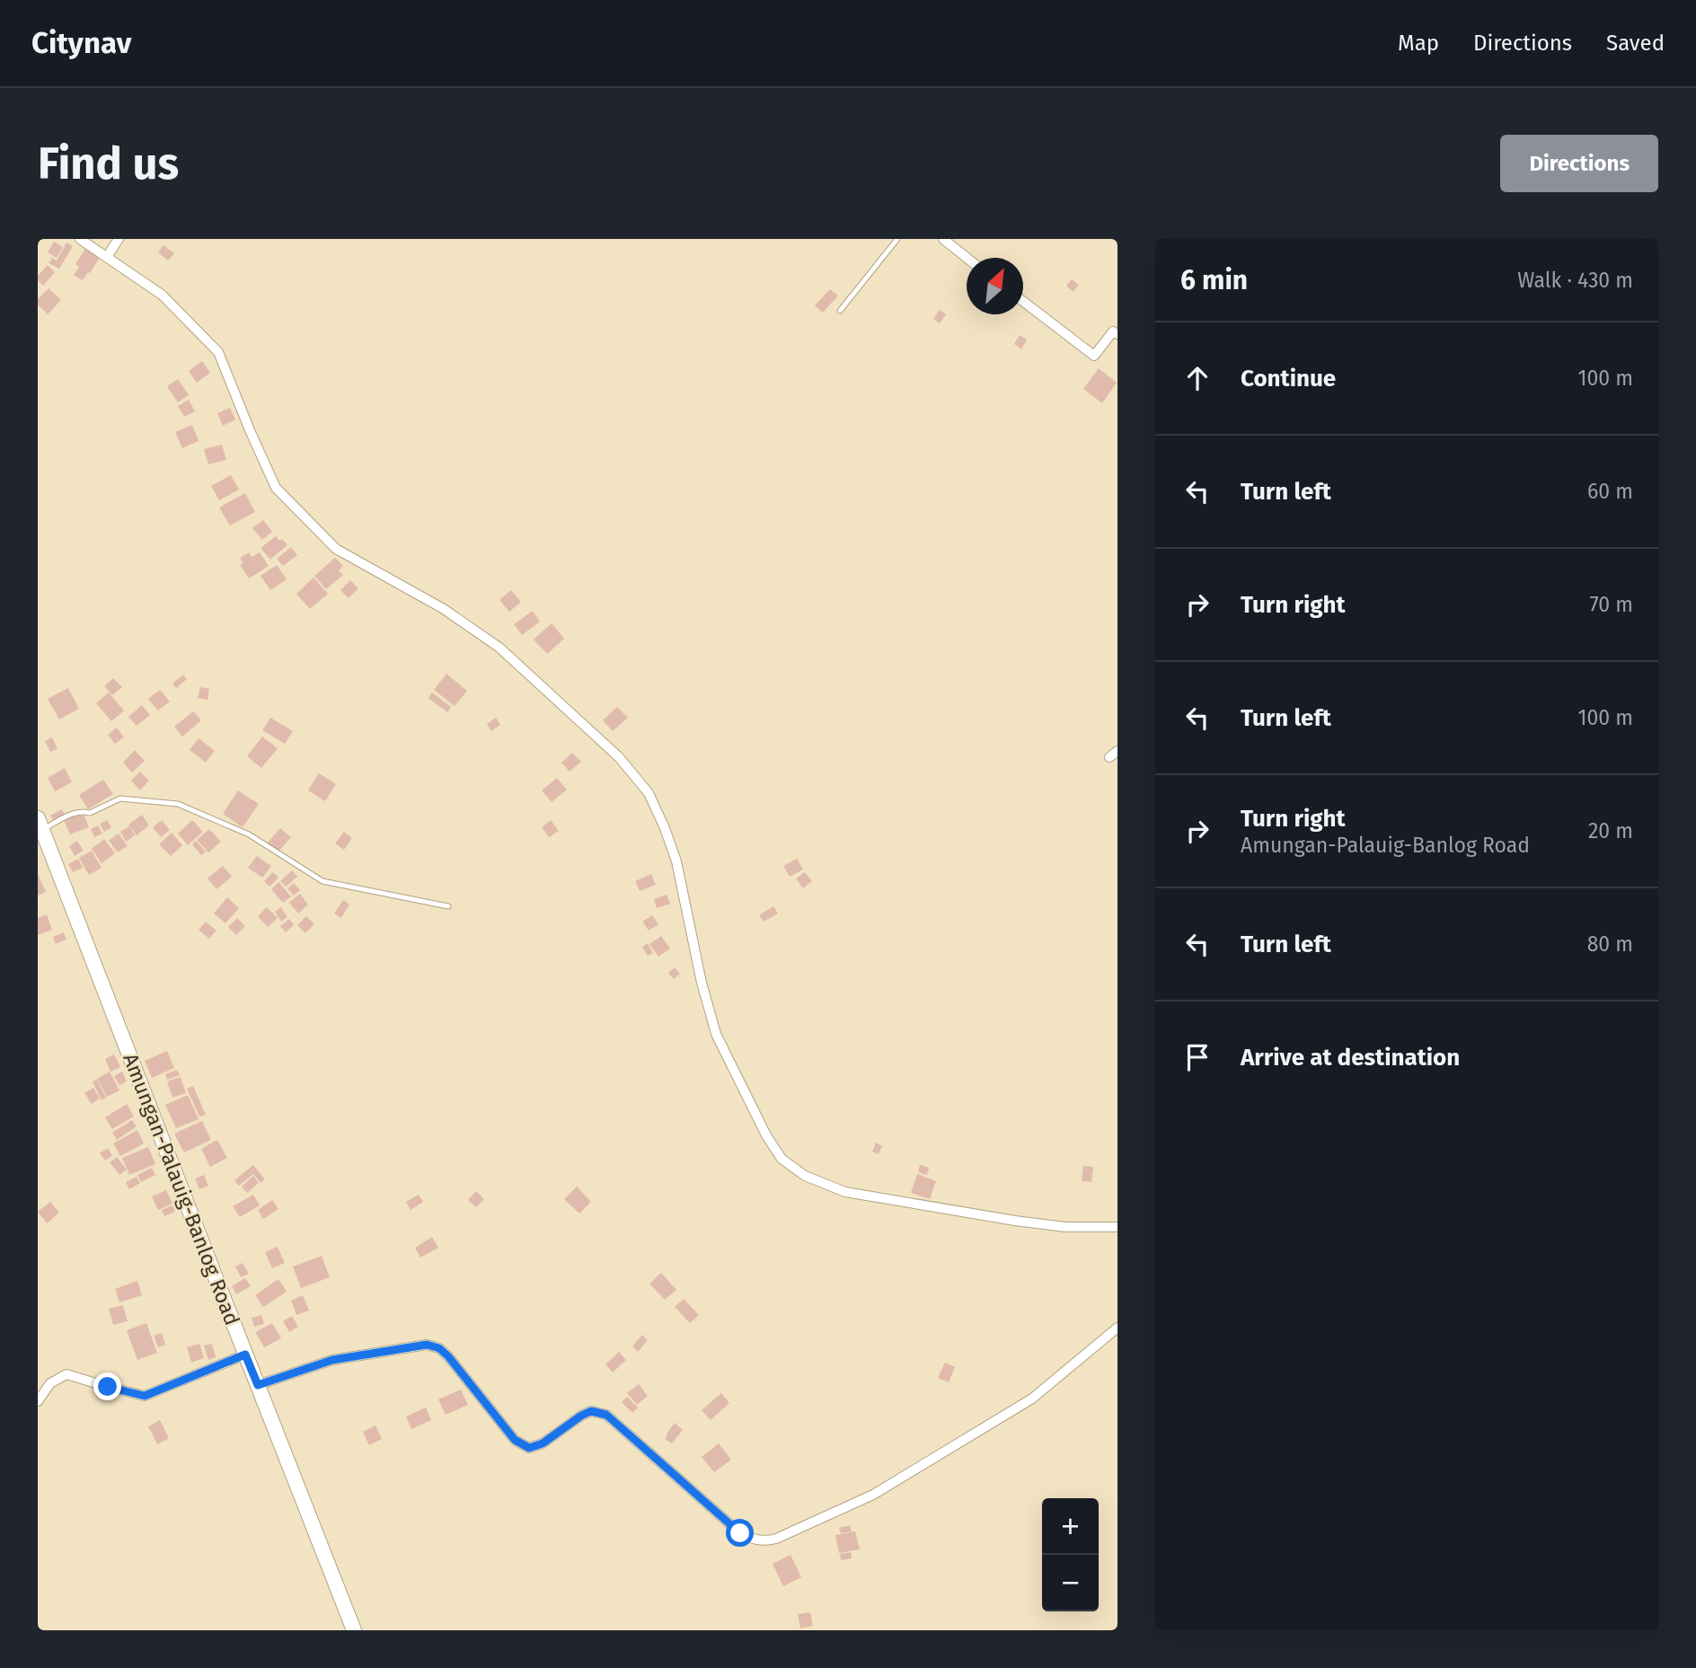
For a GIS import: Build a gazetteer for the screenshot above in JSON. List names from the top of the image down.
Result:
{
  "streets": {
    "main road": ["Amungan-Palauig-Banlog Road"]
  },
  "north": "top right",
  "page": {
    "header": "Citynav",
    "nav": ["Map", "Directions", "Saved"],
    "buttons": "Directions",
    "title": "Find us",
    "heading": ["6 min", "Walk · 430 m"],
    "list": [
      ["Continue", "100 m"],
      ["Turn left", "60 m"],
      ["Turn right", "70 m"],
      ["Turn left", "100 m"],
      ["Turn right", "Amungan-Palauig-Banlog Road", "20 m"],
      ["Turn left", "80 m"],
      "Arrive at destination"
    ],
    "map_buttons": ["+", "−"]
  }
}
